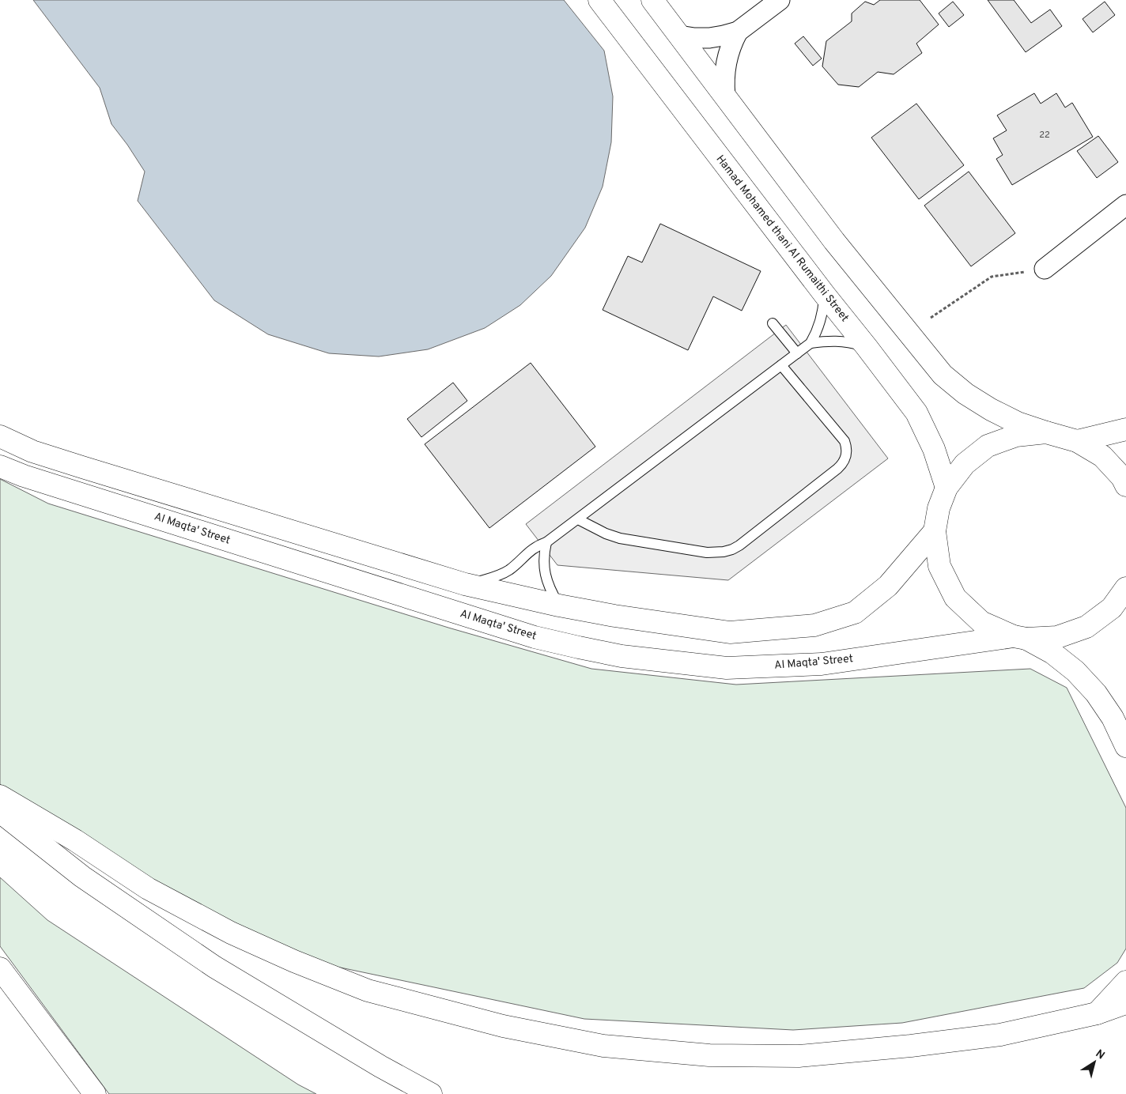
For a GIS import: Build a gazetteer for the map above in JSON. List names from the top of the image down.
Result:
{
  "streets": {
    "main road": ["Hamad Mohamed thani Al Rumaithi Street", "Al Maqta' Street"]
  },
  "house_numbers": ["22"],
  "north": "top right"
}
